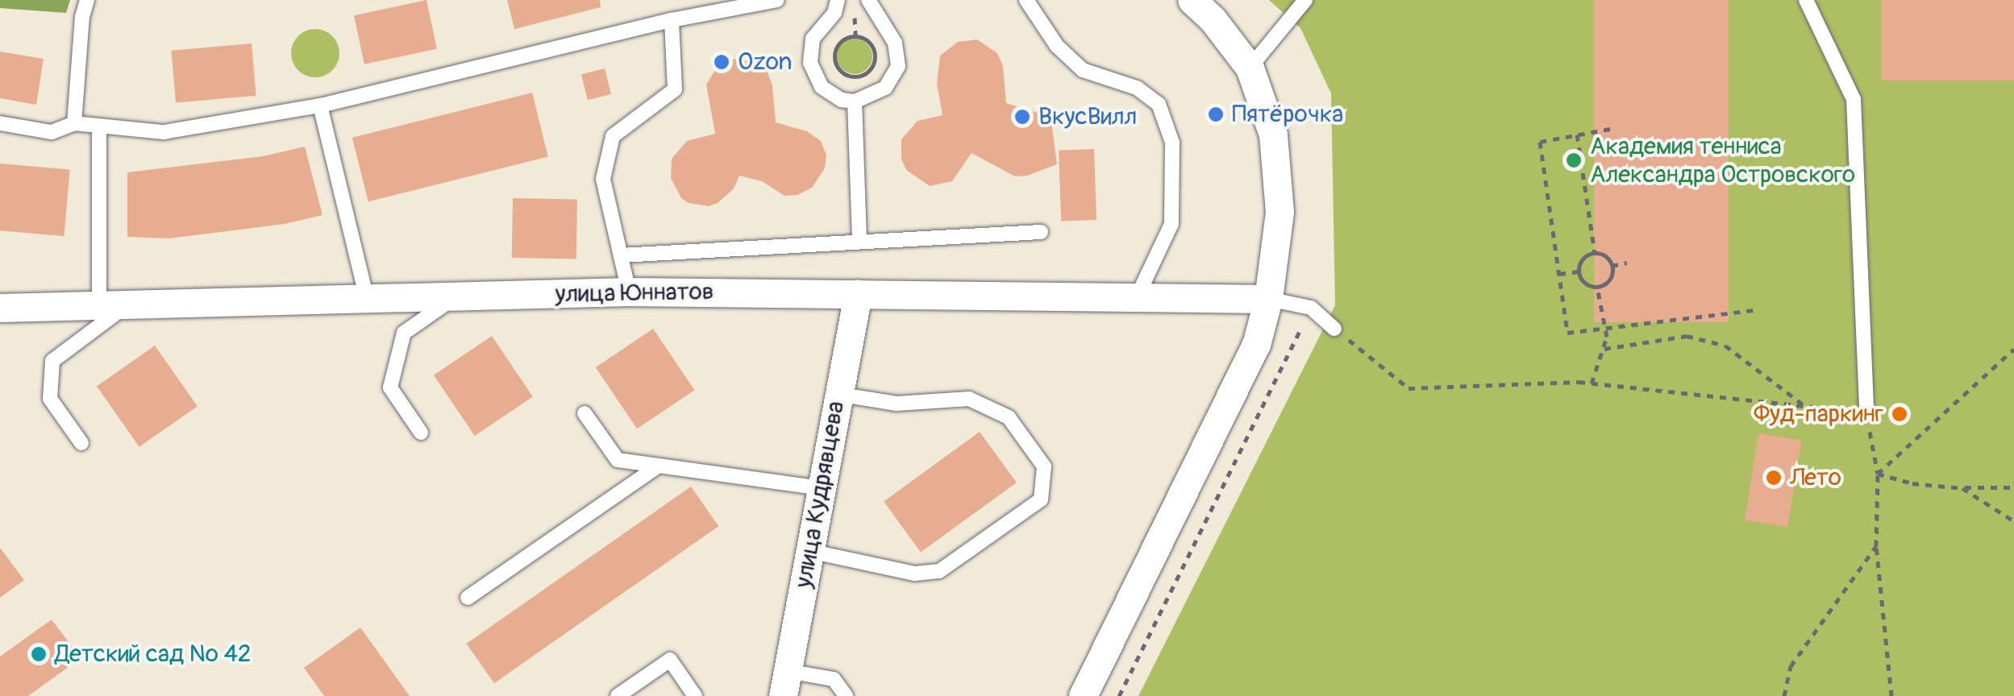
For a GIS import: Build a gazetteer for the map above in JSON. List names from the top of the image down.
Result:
{
  "streets": {
    "street": ["улица Юннатов", "улица Кудрявцева"]
  },
  "crossings": [
    ["улица Юннатов", "улица Кудрявцева"]
  ],
  "places": [
    "Ozon",
    "Пятёрочка",
    "ВкусВилл",
    "Академия тенниса Александра Островского",
    "Фуд-паркинг",
    "Лето",
    "Детский сад № 42"
  ]
}
